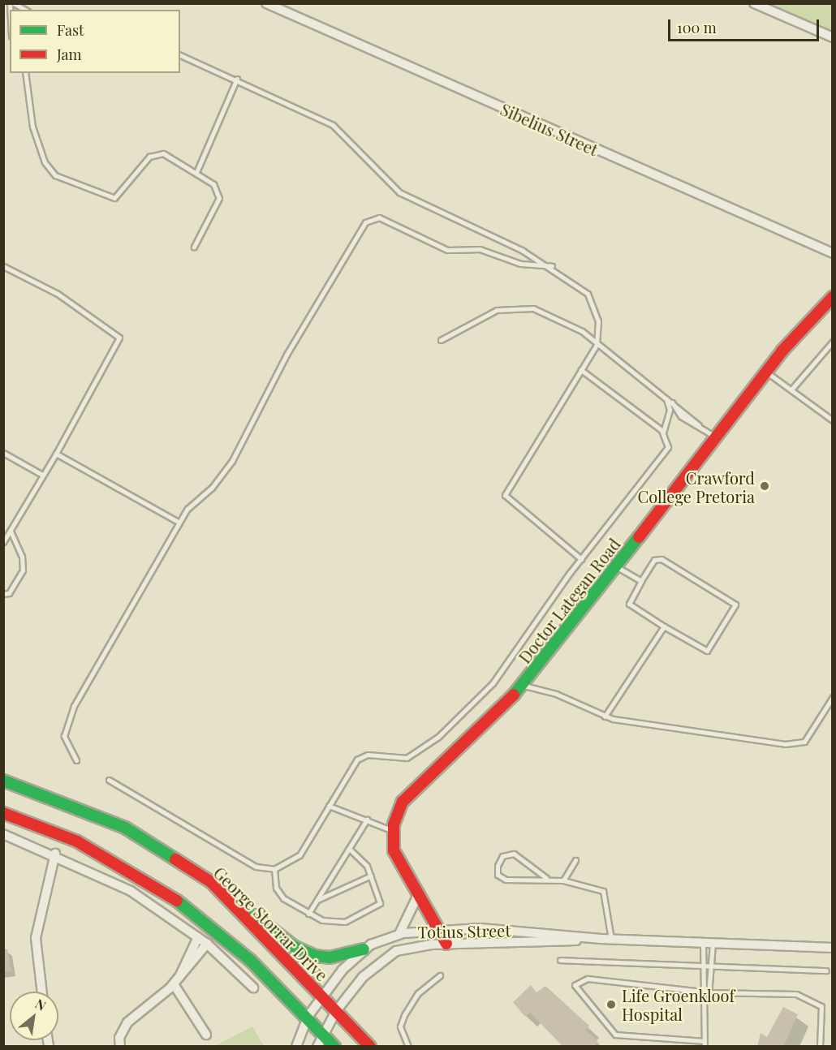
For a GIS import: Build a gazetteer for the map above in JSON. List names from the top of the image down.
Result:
{
  "streets": {
    "main road": ["Doctor Lategan Road", "George Storrar Drive"],
    "street": ["Sibelius Street", "Totius Street"]
  },
  "crossings": [
    ["Doctor Lategan Road", "Totius Street"],
    ["George Storrar Drive", "Totius Street"]
  ],
  "places": ["Crawford College Pretoria", "Life Groenkloof Hospital"],
  "legend": ["Fast", "Jam"],
  "scale_bar": "100 m",
  "north": "top right"
}
